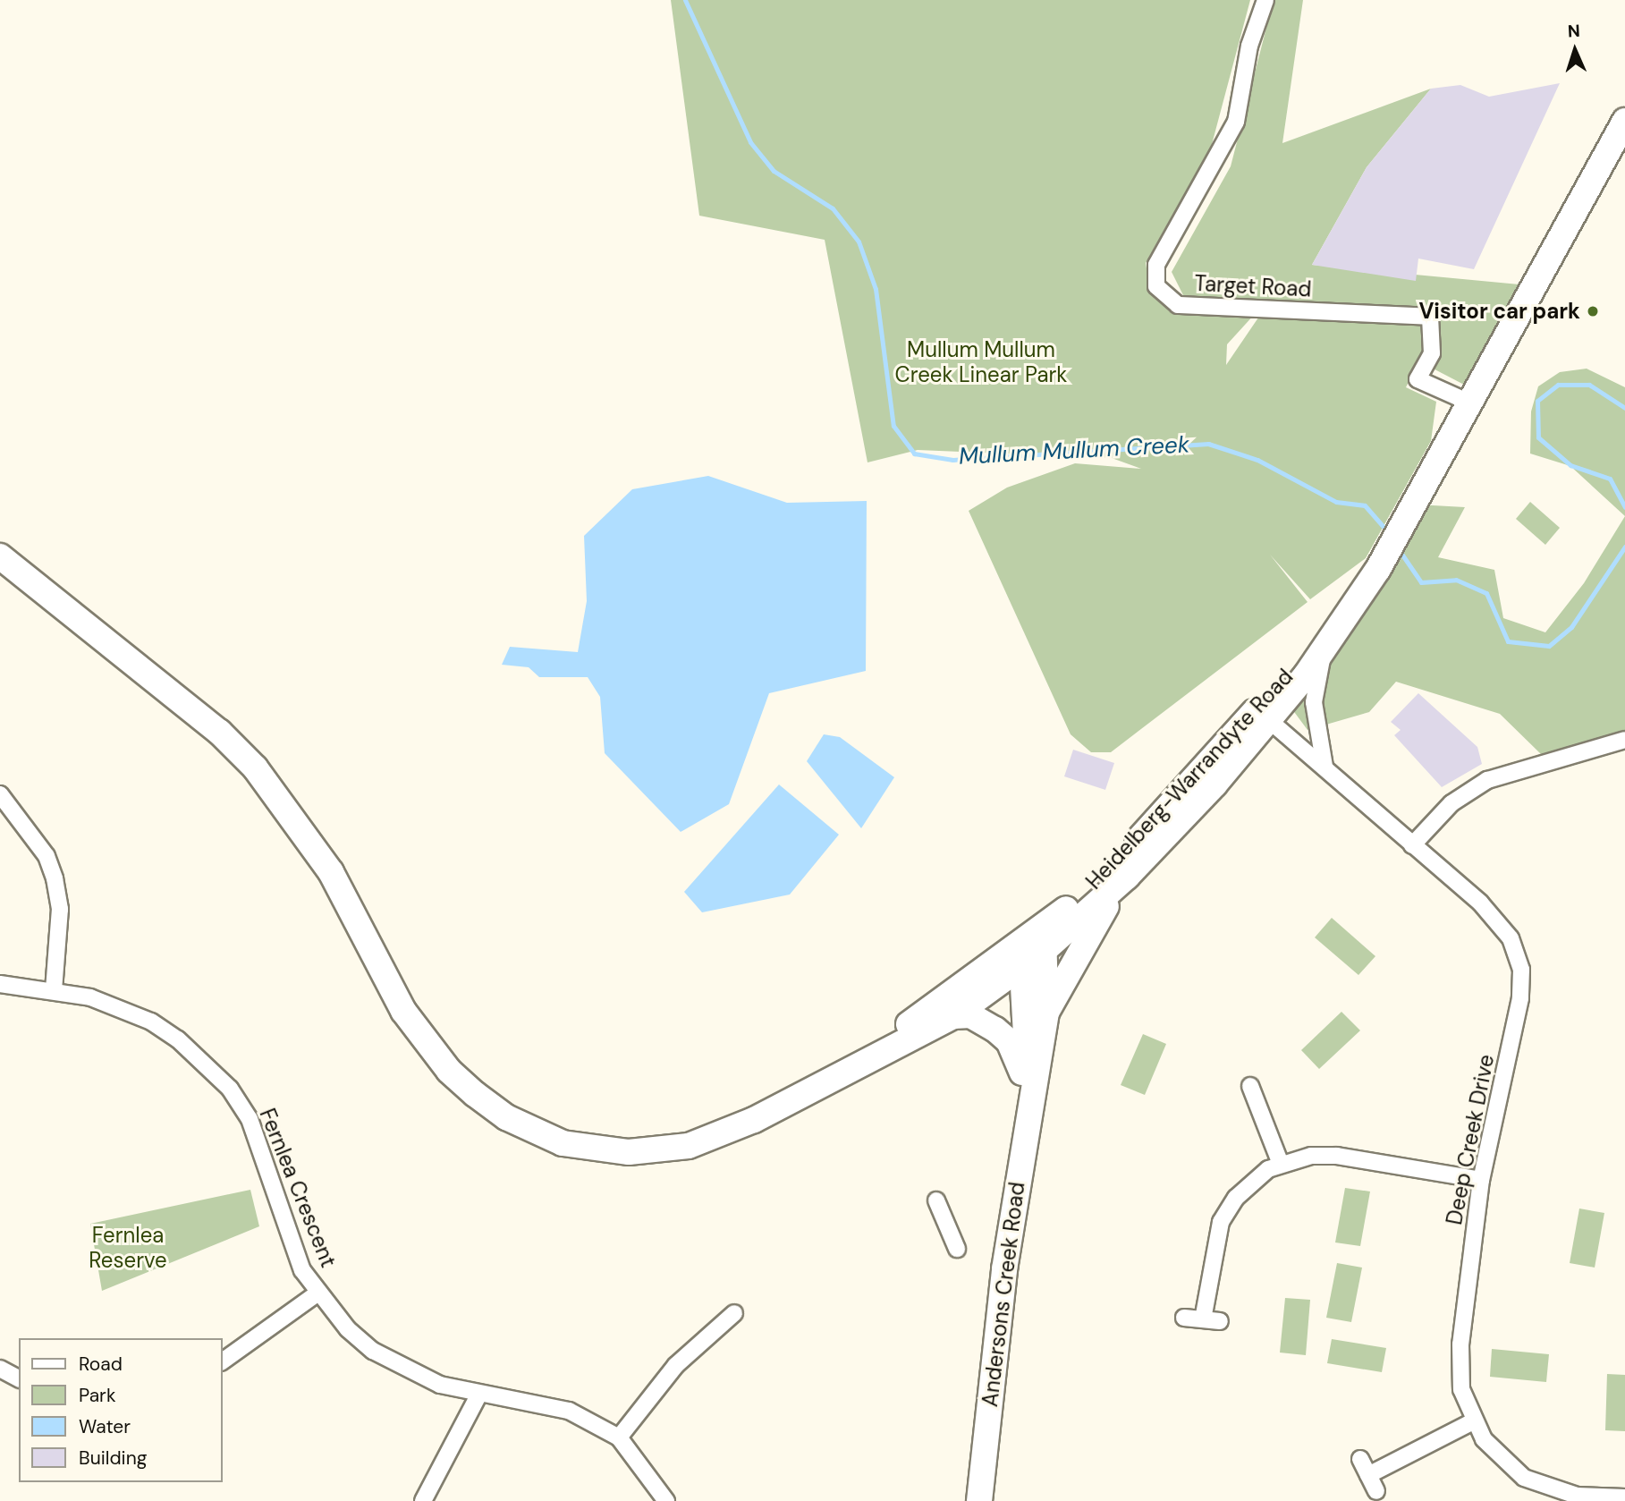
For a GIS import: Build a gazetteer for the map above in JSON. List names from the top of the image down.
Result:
{
  "streets": {
    "main road": ["Heidelberg-Warrandyte Road", "Andersons Creek Road"],
    "street": ["Target Road", "Deep Creek Drive", "Fernlea Crescent"]
  },
  "crossings": [
    ["Target Road", "Heidelberg-Warrandyte Road"],
    ["Heidelberg-Warrandyte Road", "Deep Creek Drive"],
    ["Heidelberg-Warrandyte Road", "Andersons Creek Road"]
  ],
  "water": ["Mullum Mullum Creek"],
  "parks": ["Mullum Mullum Creek Linear Park", "Fernlea Reserve"],
  "places": ["Visitor car park"],
  "legend": [
    "Road",
    "Park",
    "Water",
    "Building"
  ],
  "north": "top"
}
